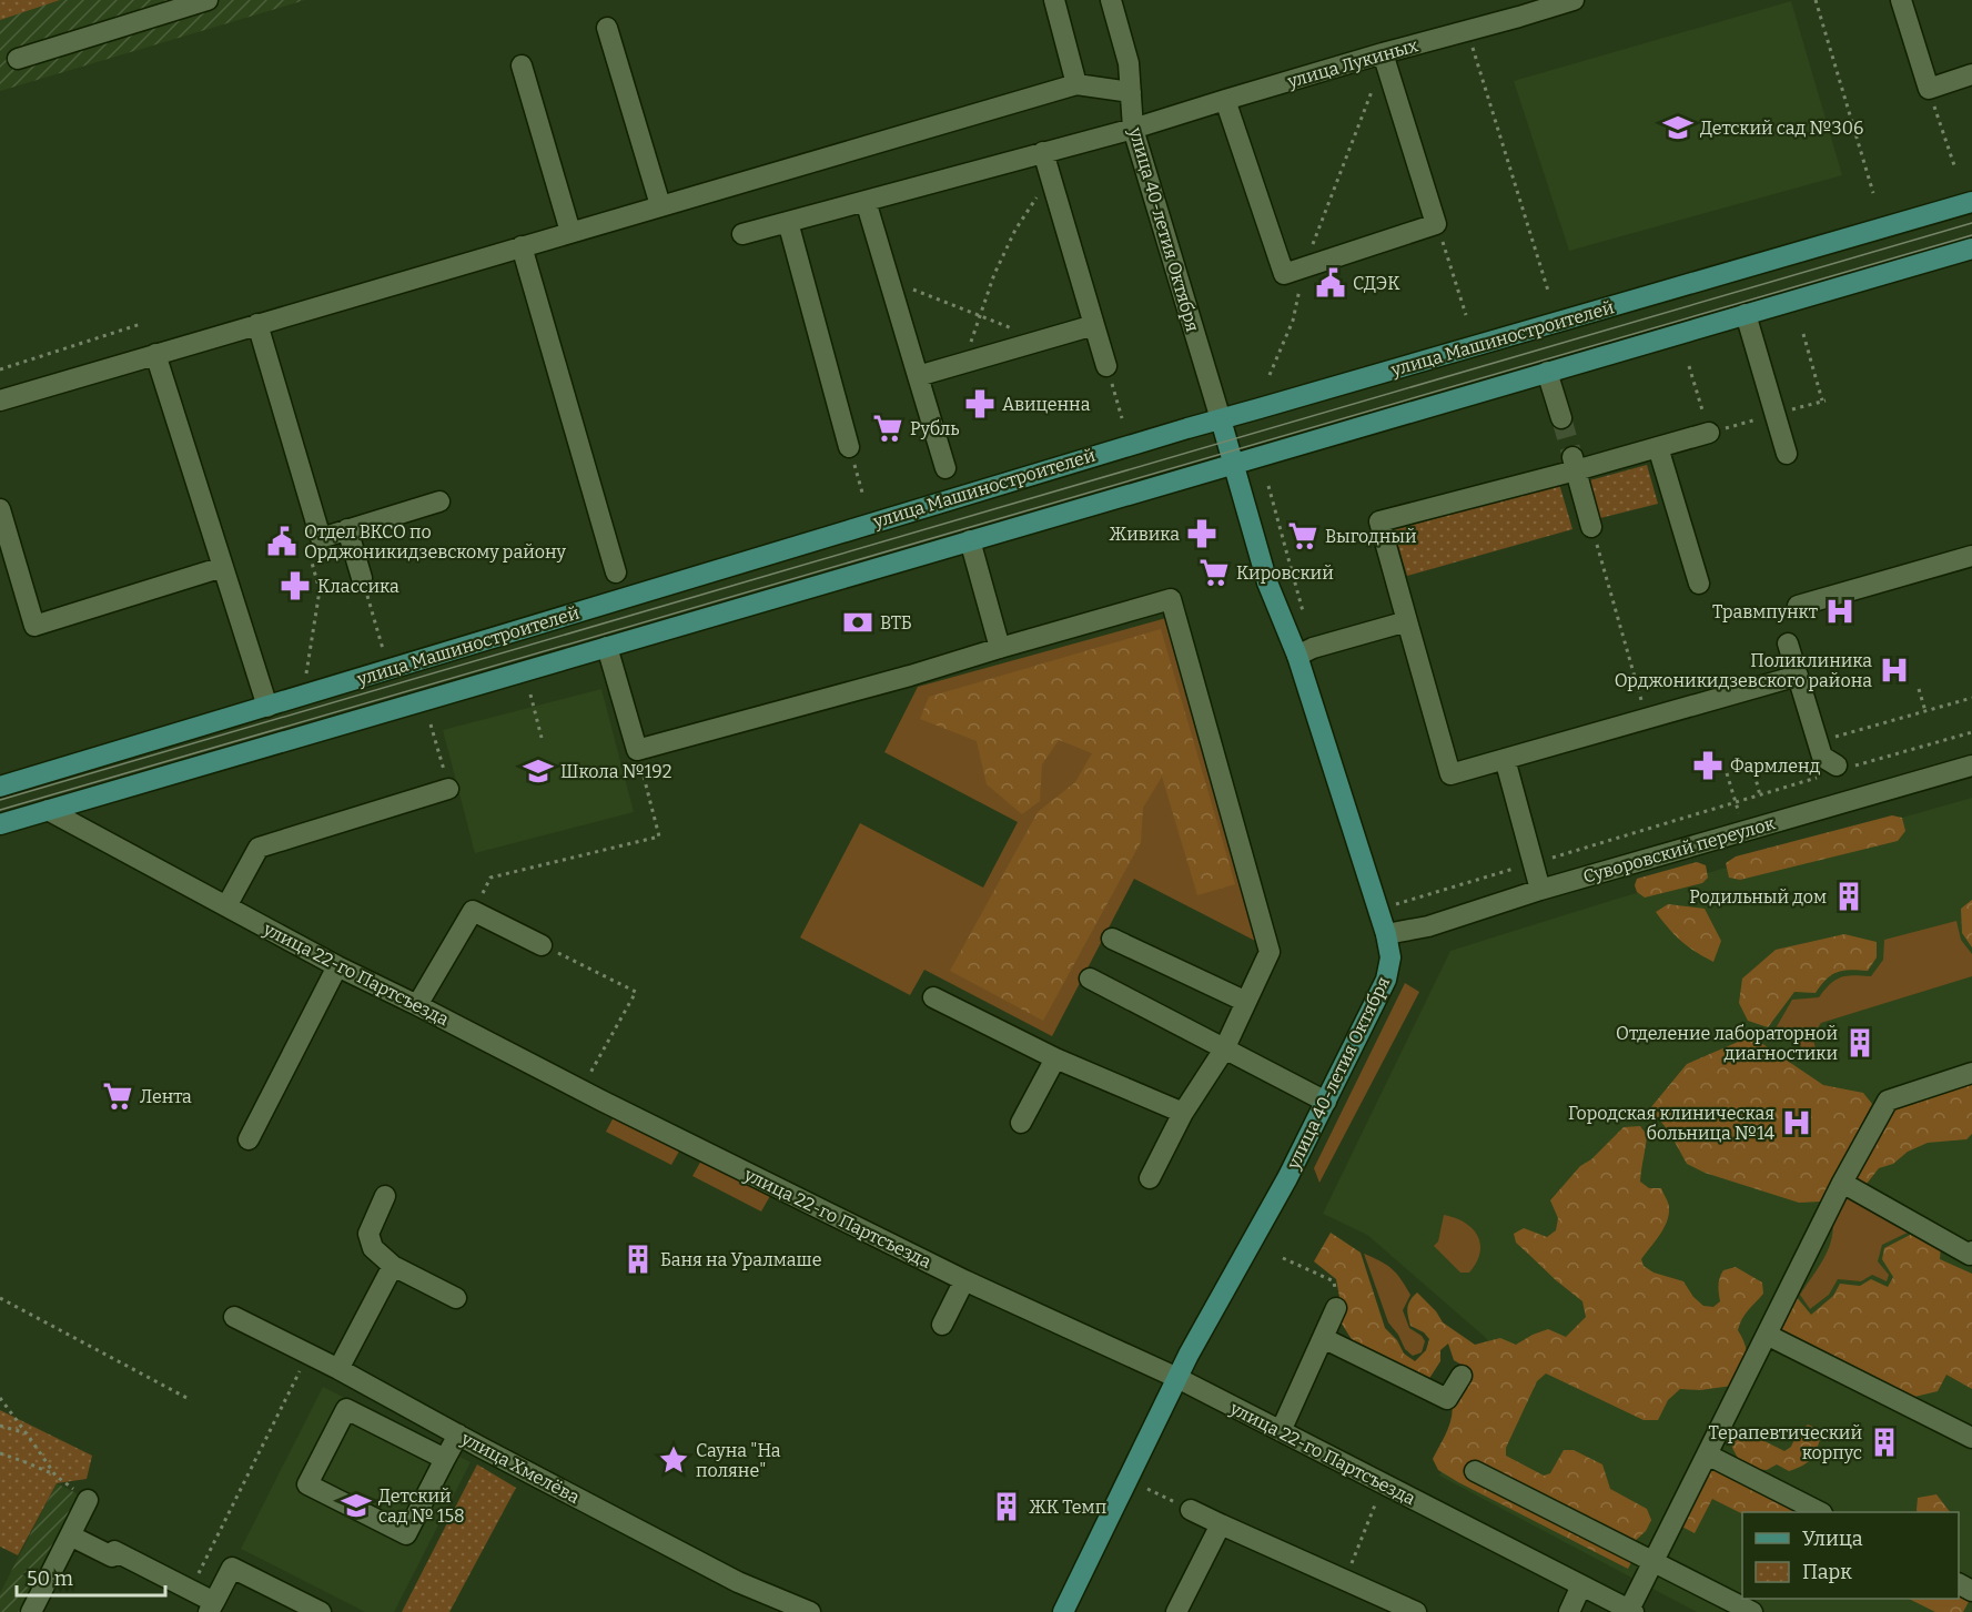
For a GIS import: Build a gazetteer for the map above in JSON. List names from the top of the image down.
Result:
{
  "streets": {
    "main road": ["улица 40-летия Октября", "улица Машиностроителей"],
    "street": [
      "улица Лукиных",
      "Суворовский переулок",
      "улица 22-го Партсъезда",
      "улица Хмелёва"
    ]
  },
  "crossings": [
    ["улица Лукиных", "улица 40-летия Октября"],
    ["улица 40-летия Октября", "улица Машиностроителей"],
    ["улица 40-летия Октября", "Суворовский переулок"],
    ["улица 40-летия Октября", "улица 22-го Партсъезда"]
  ],
  "places": {
    "school or university": ["Детский сад №306", "Школа №192", "Детский сад № 158"],
    "public building": ["СДЭК", "Отдел ВКСО по Орджоникидзевскому району"],
    "pharmacy": [
      "Авиценна",
      "Живика",
      "Классика",
      "Фармленд"
    ],
    "supermarket": [
      "Рубль",
      "Выгодный",
      "Кировский",
      "Лента"
    ],
    "hospital": ["Травмпункт", "Поликлиника Орджоникидзевского района", "Городская клиническая больница №14"],
    "bank": ["ВТБ"],
    "building": [
      "Родильный дом",
      "Отделение лабораторной диагностики",
      "Баня на Уралмаше",
      "Терапевтический корпус",
      "ЖК Темп"
    ],
    "place": ["Сауна \"На поляне\""]
  },
  "legend": ["Улица", "Парк"],
  "scale_bar": "50 m"
}
